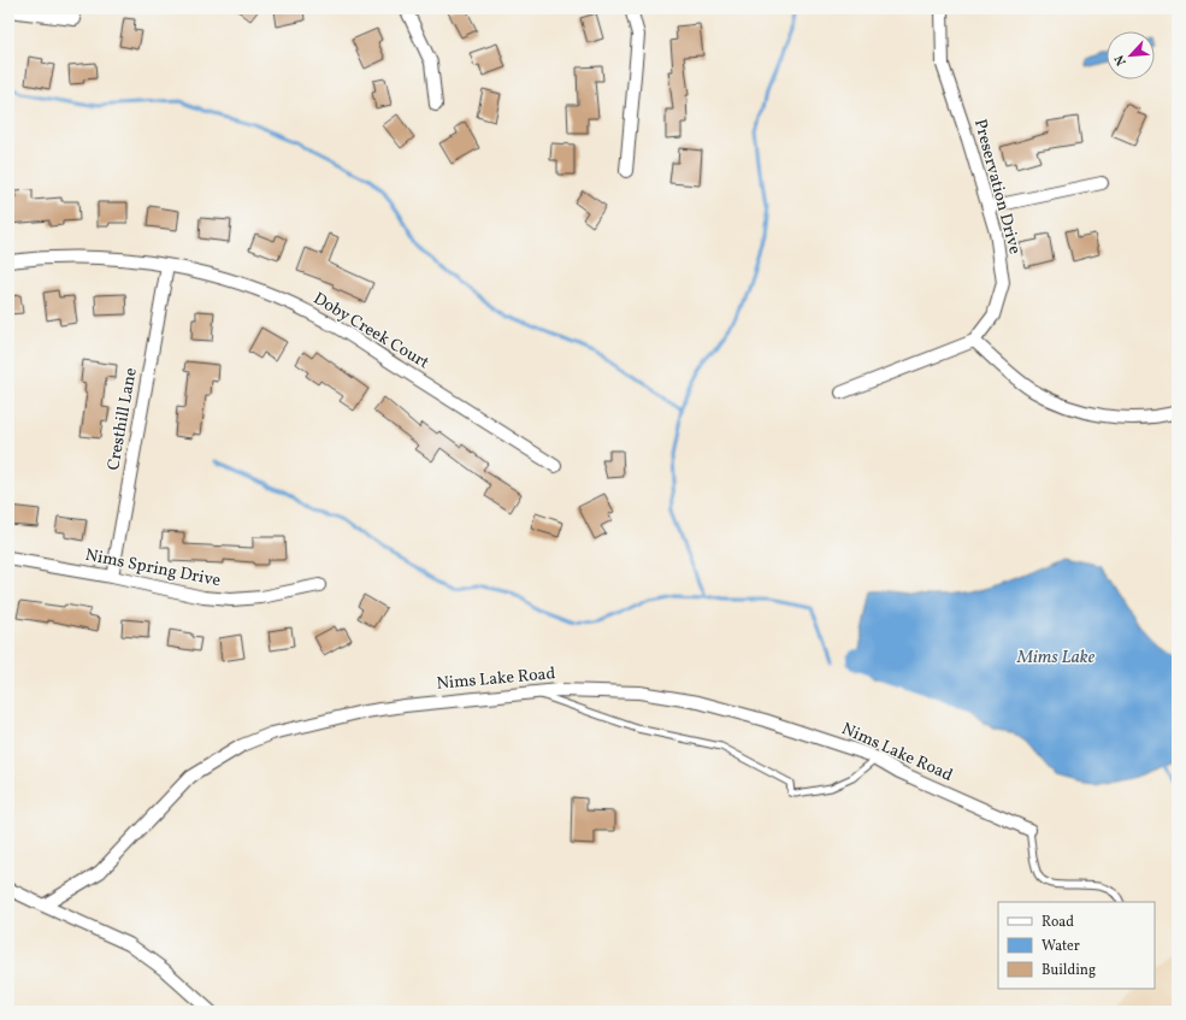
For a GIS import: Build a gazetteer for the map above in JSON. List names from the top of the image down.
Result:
{
  "streets": {
    "street": [
      "Preservation Drive",
      "Doby Creek Court",
      "Cresthill Lane",
      "Nims Spring Drive",
      "Nims Lake Road"
    ]
  },
  "crossings": [
    ["Doby Creek Court", "Cresthill Lane"],
    ["Cresthill Lane", "Nims Spring Drive"]
  ],
  "water": ["Mims Lake"],
  "legend": ["Road", "Water", "Building"],
  "north": "bottom left"
}
